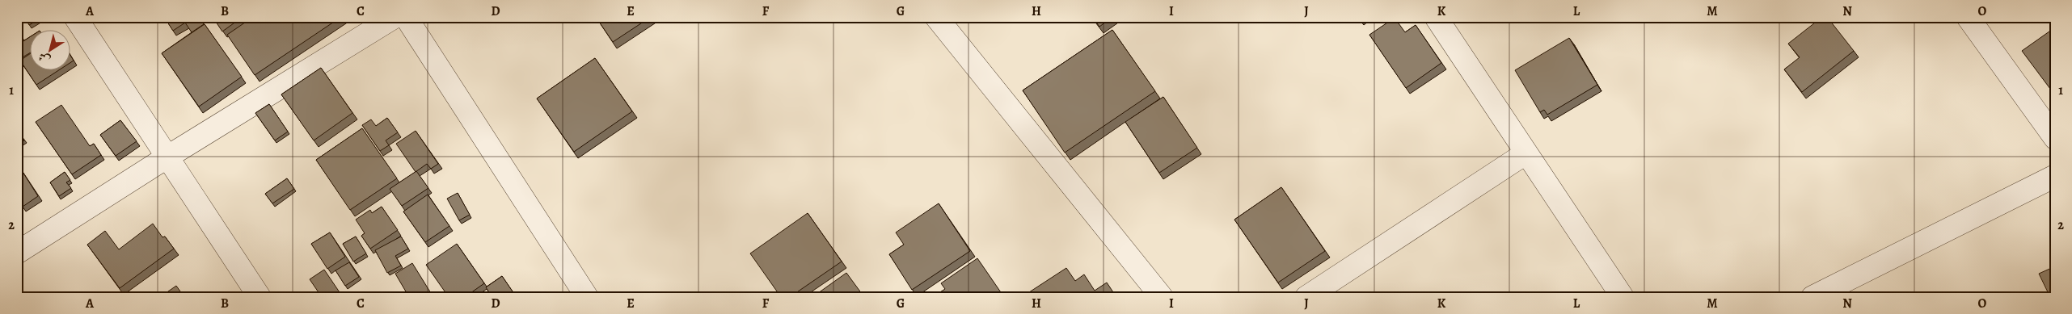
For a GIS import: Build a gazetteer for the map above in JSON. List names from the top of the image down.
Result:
{
  "north": "bottom left",
  "grid": {
    "columns": [
      "A",
      "B",
      "C",
      "D",
      "E",
      "F",
      "G",
      "H",
      "I",
      "J",
      "K",
      "L",
      "M",
      "N",
      "O"
    ],
    "rows": ["1", "2"]
  }
}
